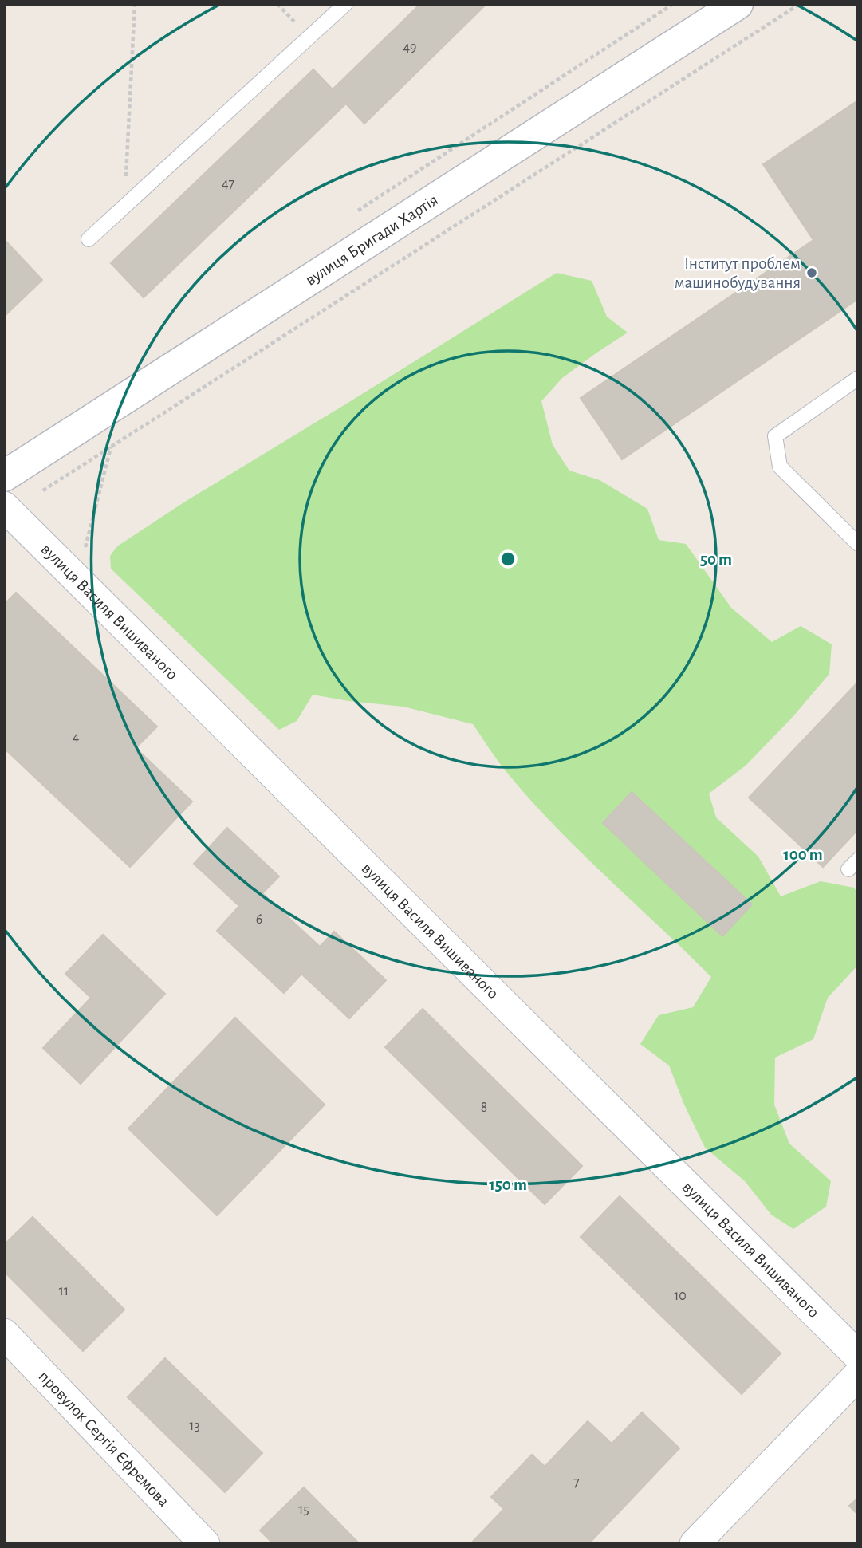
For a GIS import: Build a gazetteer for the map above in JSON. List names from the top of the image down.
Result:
{
  "streets": {
    "street": ["вулиця Бригади Хартія", "вулиця Василя Вишиваного", "провулок Сергія Єфремова"]
  },
  "places": ["Інститут проблем машинобудування"],
  "house_numbers": [
    "49",
    "47",
    "4",
    "6",
    "8",
    "11",
    "10",
    "13",
    "7",
    "15"
  ],
  "rings": ["50 m", "100 m", "150 m"]
}
